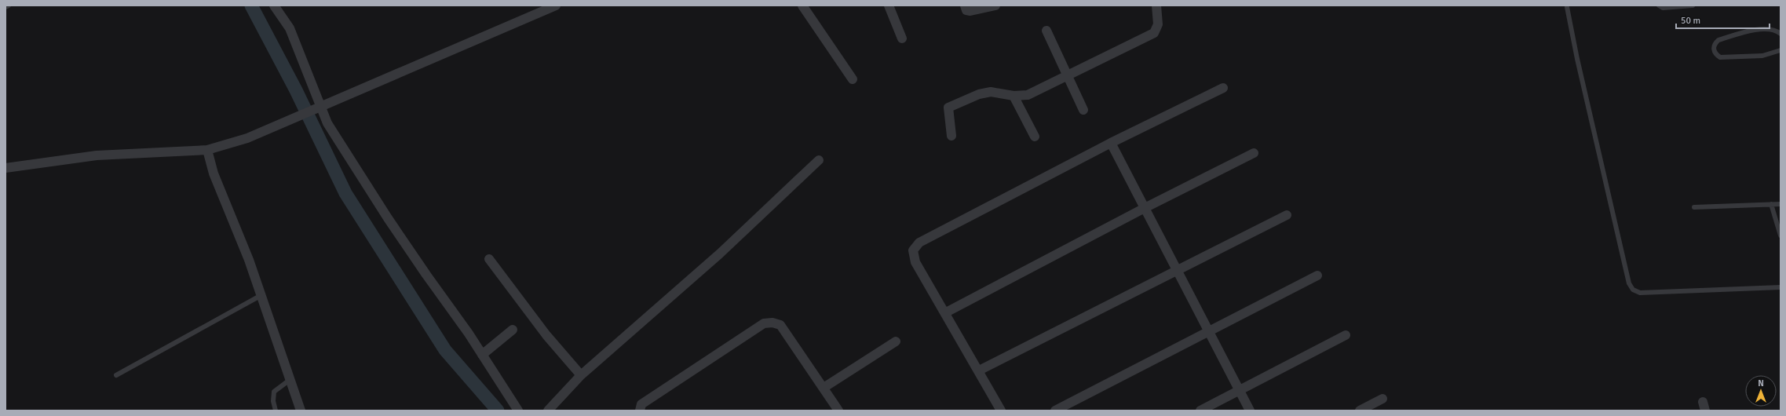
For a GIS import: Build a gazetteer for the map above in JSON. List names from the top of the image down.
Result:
{
  "scale_bar": "50 m",
  "north": "top"
}
